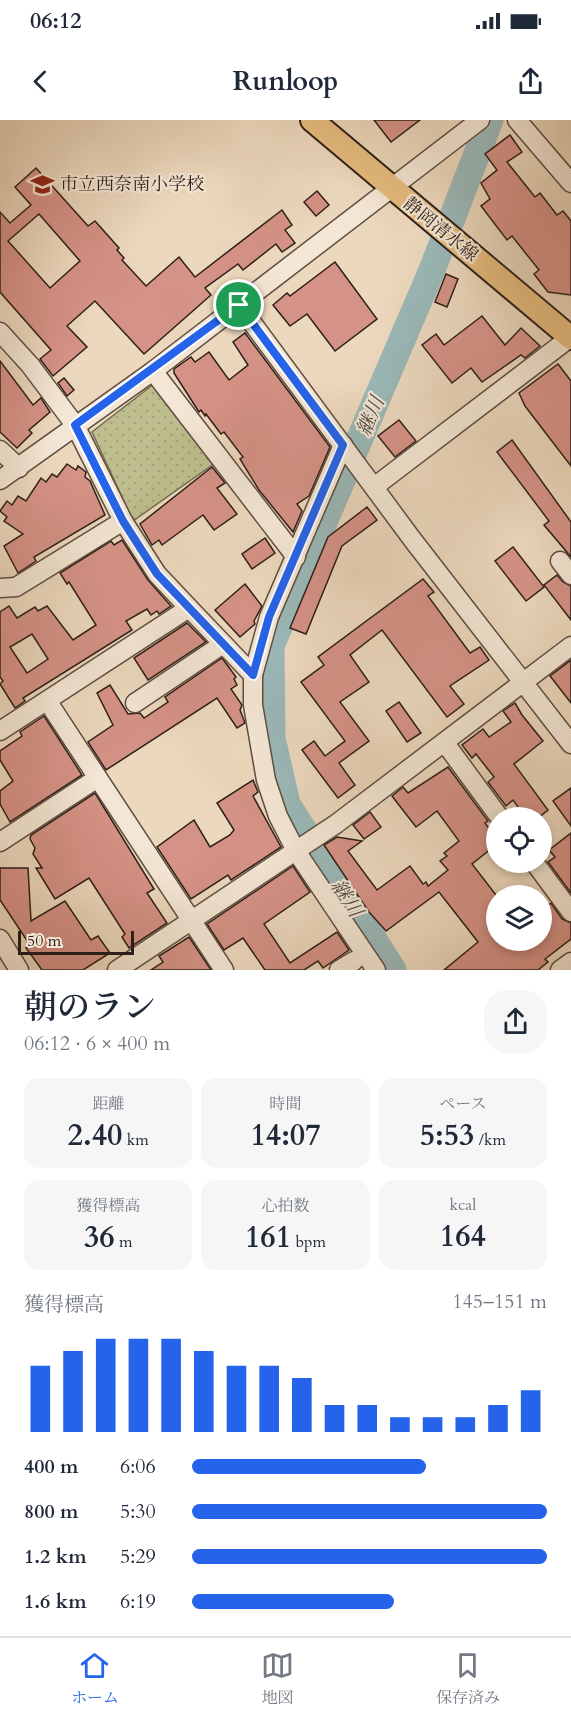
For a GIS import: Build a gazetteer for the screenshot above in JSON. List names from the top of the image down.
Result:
{
  "streets": {
    "main road": ["静岡清水線"]
  },
  "water": ["継川"],
  "places": {
    "school or university": ["市立西奈南小学校"]
  },
  "scale_bar": "50 m",
  "page": {
    "status": "06:12",
    "header": "Runloop",
    "scale": "50 m",
    "heading": ["朝のラン", "06:12 · 6 × 400 m"],
    "stats": [
      ["距離", "2.40 km"],
      ["時間", "14:07"],
      ["ペース", "5:53 /km"],
      ["獲得標高", "36 m"],
      ["心拍数", "161 bpm"],
      ["kcal", "164"]
    ],
    "chart": ["獲得標高", "145–151 m"],
    "list": [
      {
        "name": "400 m",
        "note": "6:06"
      },
      {
        "name": "800 m",
        "note": "5:30"
      },
      {
        "name": "1.2 km",
        "note": "5:29"
      },
      {
        "name": "1.6 km",
        "note": "6:19"
      }
    ],
    "tabs": ["ホーム", "地図", "保存済み"]
  }
}
